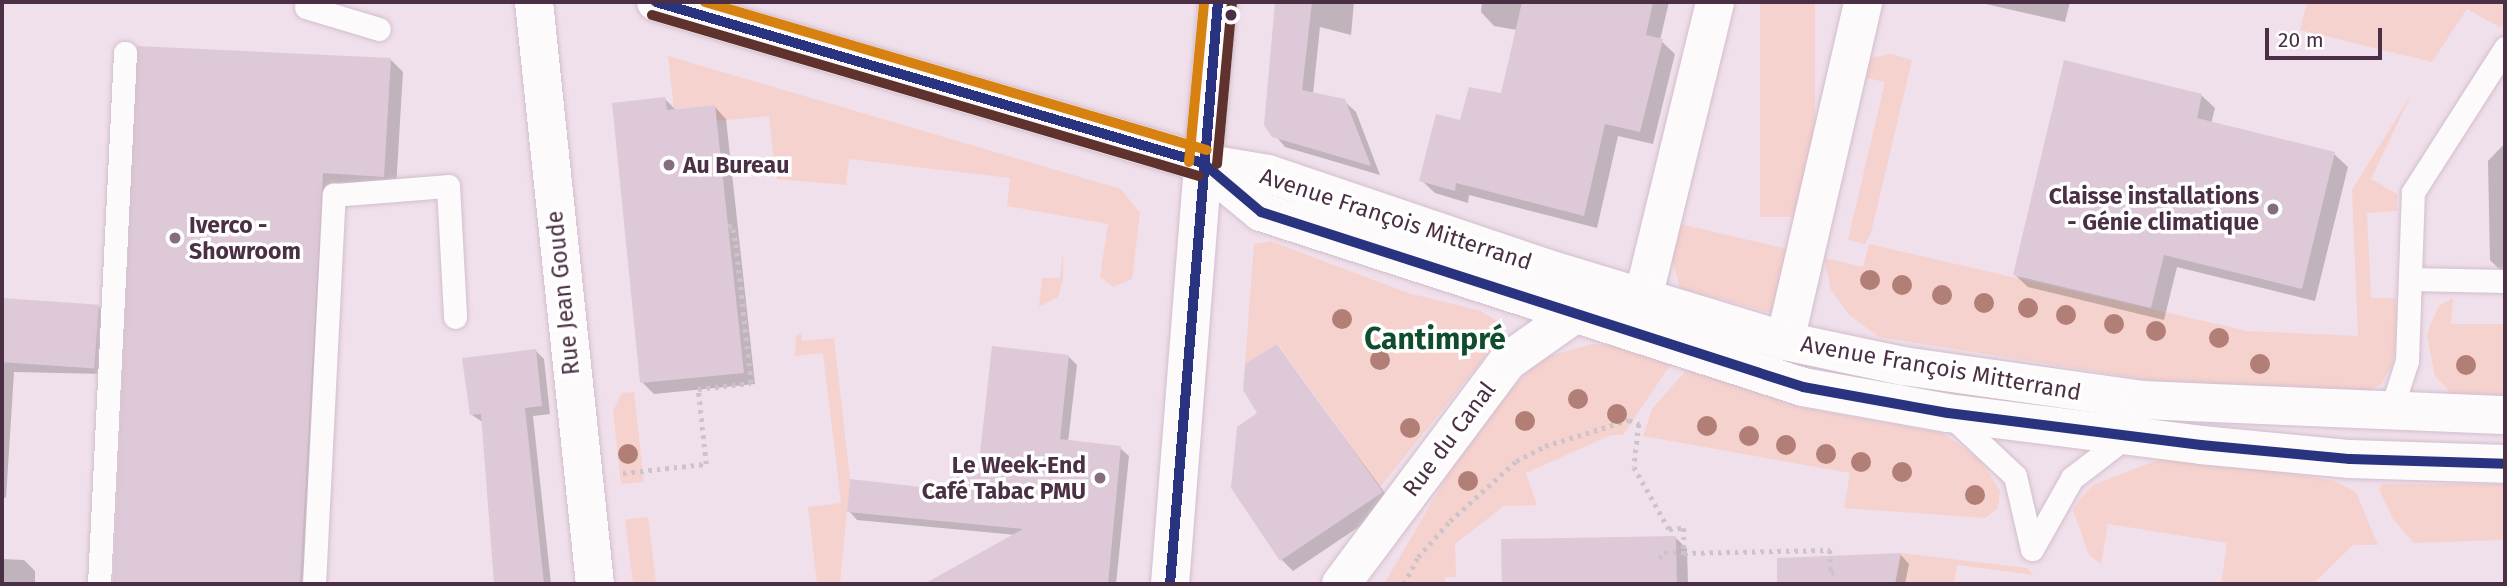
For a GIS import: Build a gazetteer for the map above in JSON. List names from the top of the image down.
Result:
{
  "streets": {
    "main road": ["Avenue François Mitterrand", "Rue Jean Goude", "Rue du Canal"]
  },
  "crossings": [
    ["Avenue François Mitterrand", "Rue du Canal"]
  ],
  "districts": ["Cantimpré"],
  "places": [
    "Au Bureau",
    "Claisse installations - Génie climatique",
    "Iverco - Showroom",
    "Le Week-End Café Tabac PMU"
  ],
  "scale_bar": "20 m"
}
